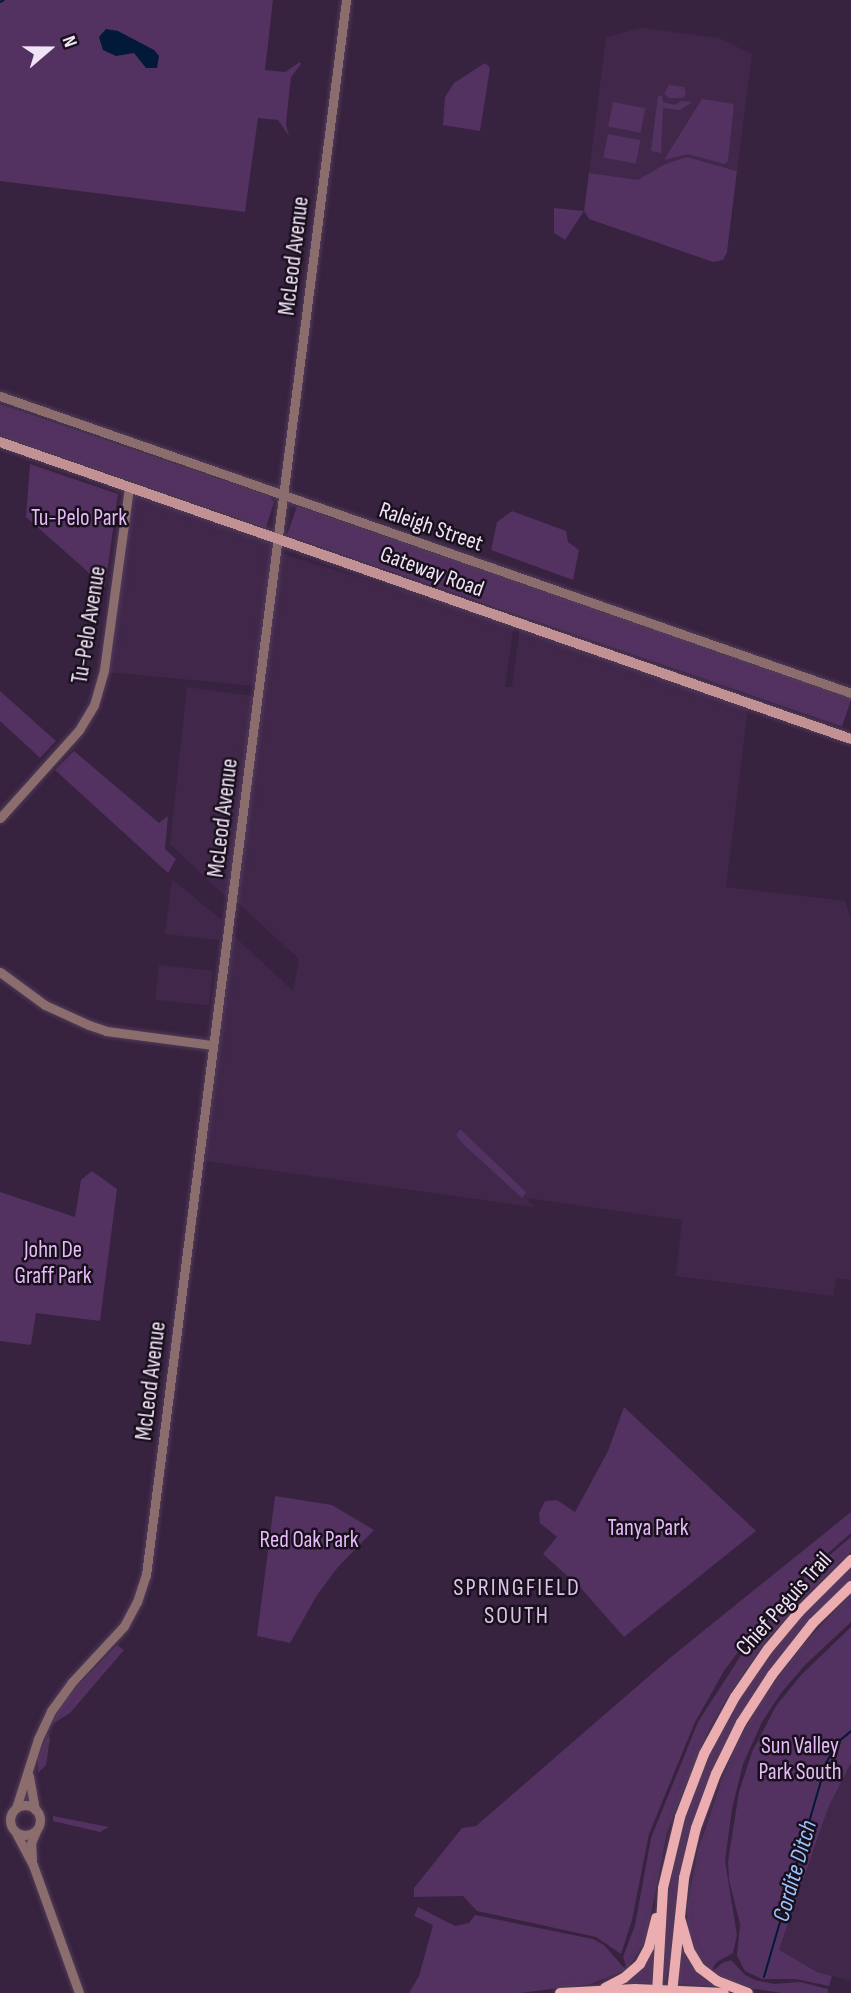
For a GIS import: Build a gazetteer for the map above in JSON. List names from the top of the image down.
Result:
{
  "streets": {
    "main road": ["Gateway Road", "Chief Peguis Trail"],
    "street": ["McLeod Avenue", "Raleigh Street", "Tu-Pelo Avenue"]
  },
  "crossings": [
    ["McLeod Avenue", "Raleigh Street"],
    ["McLeod Avenue", "Gateway Road"],
    ["Gateway Road", "Tu-Pelo Avenue"]
  ],
  "districts": ["SPRINGFIELD SOUTH"],
  "water": ["Cordite Ditch"],
  "parks": [
    "Tu-Pelo Park",
    "John De Graff Park",
    "Tanya Park",
    "Red Oak Park",
    "Sun Valley Park South"
  ],
  "north": "right"
}
